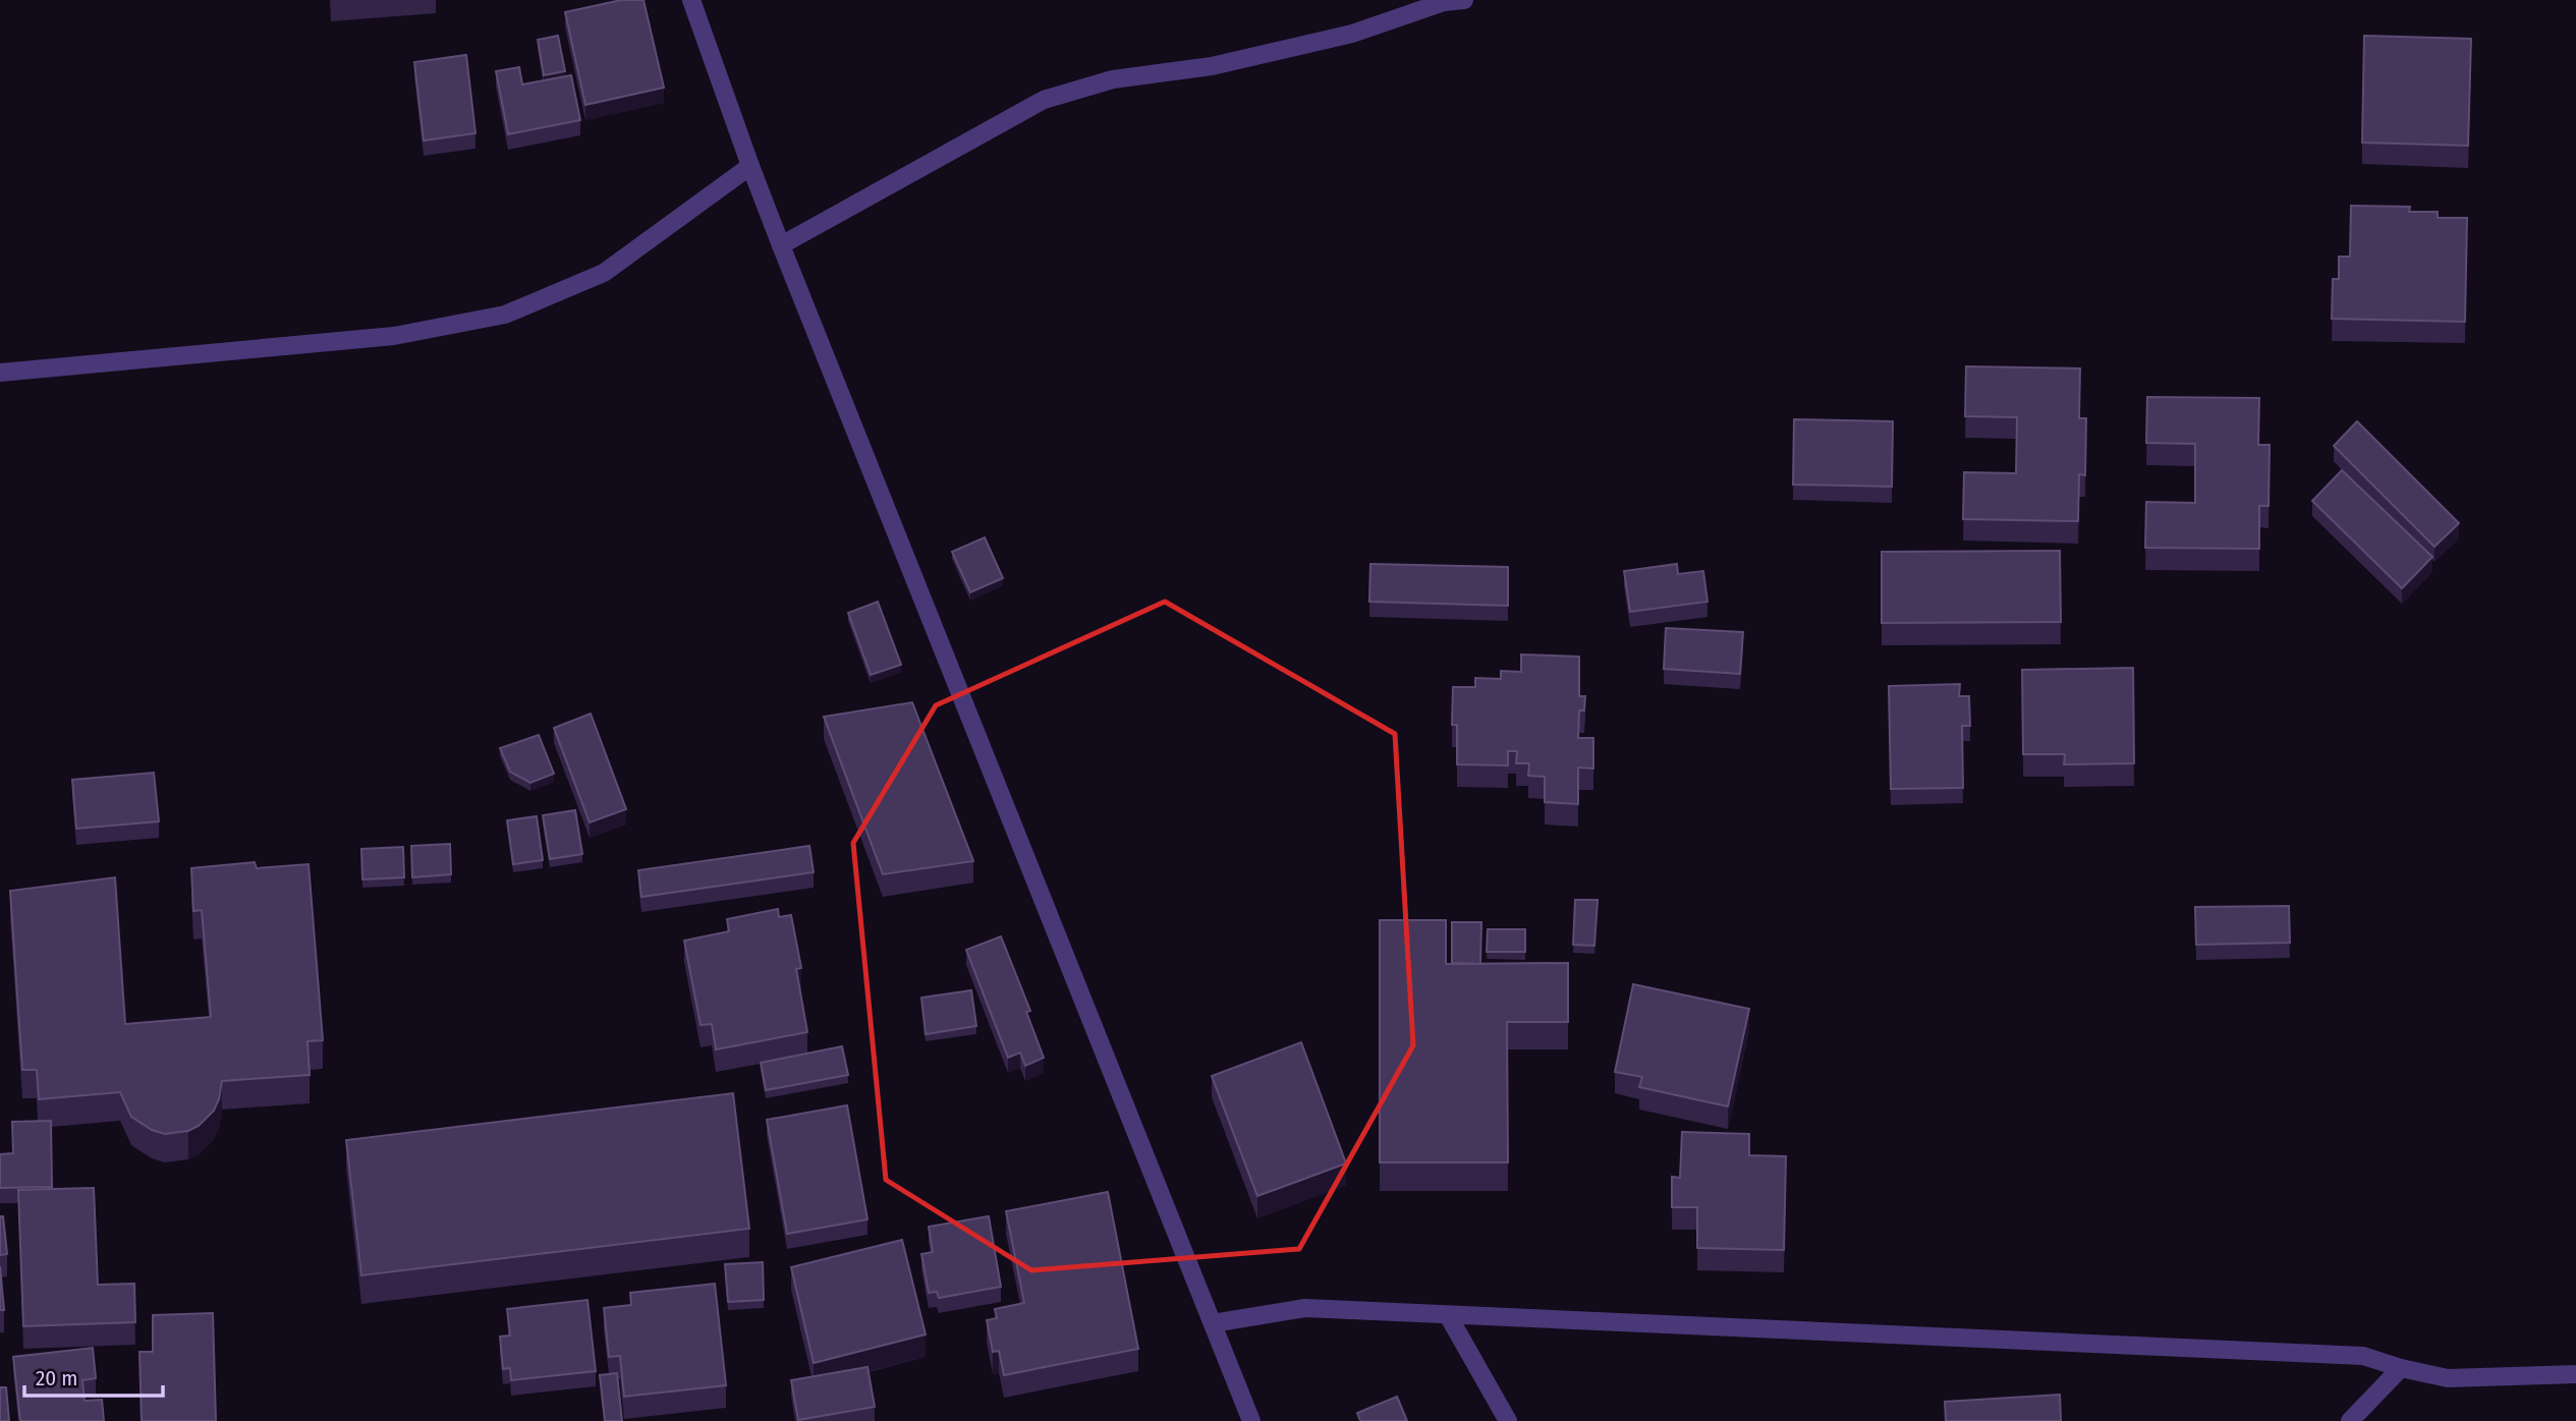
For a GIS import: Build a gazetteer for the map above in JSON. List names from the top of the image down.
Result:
{
  "scale_bar": "20 m"
}
